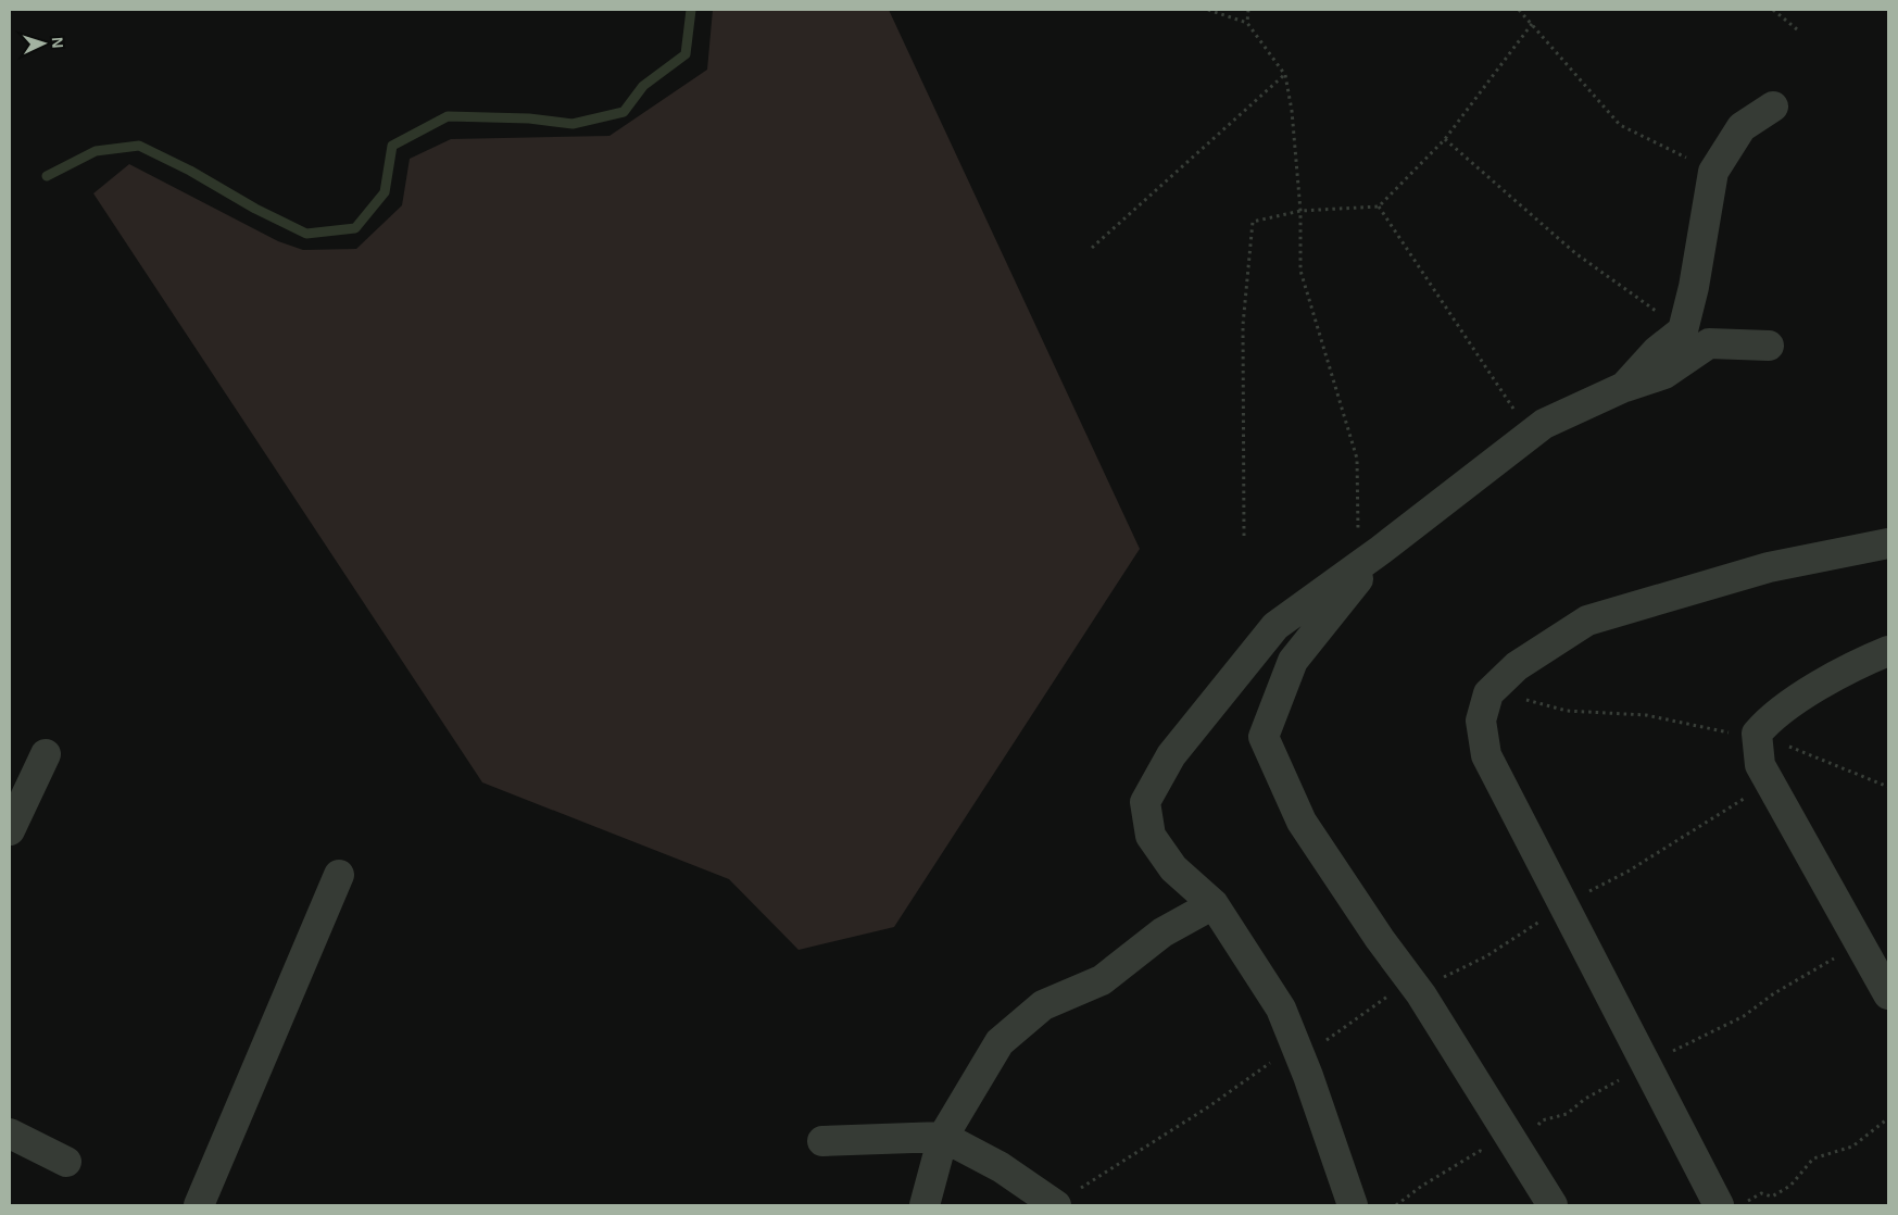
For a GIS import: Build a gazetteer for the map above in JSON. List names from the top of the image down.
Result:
{
  "north": "right"
}
